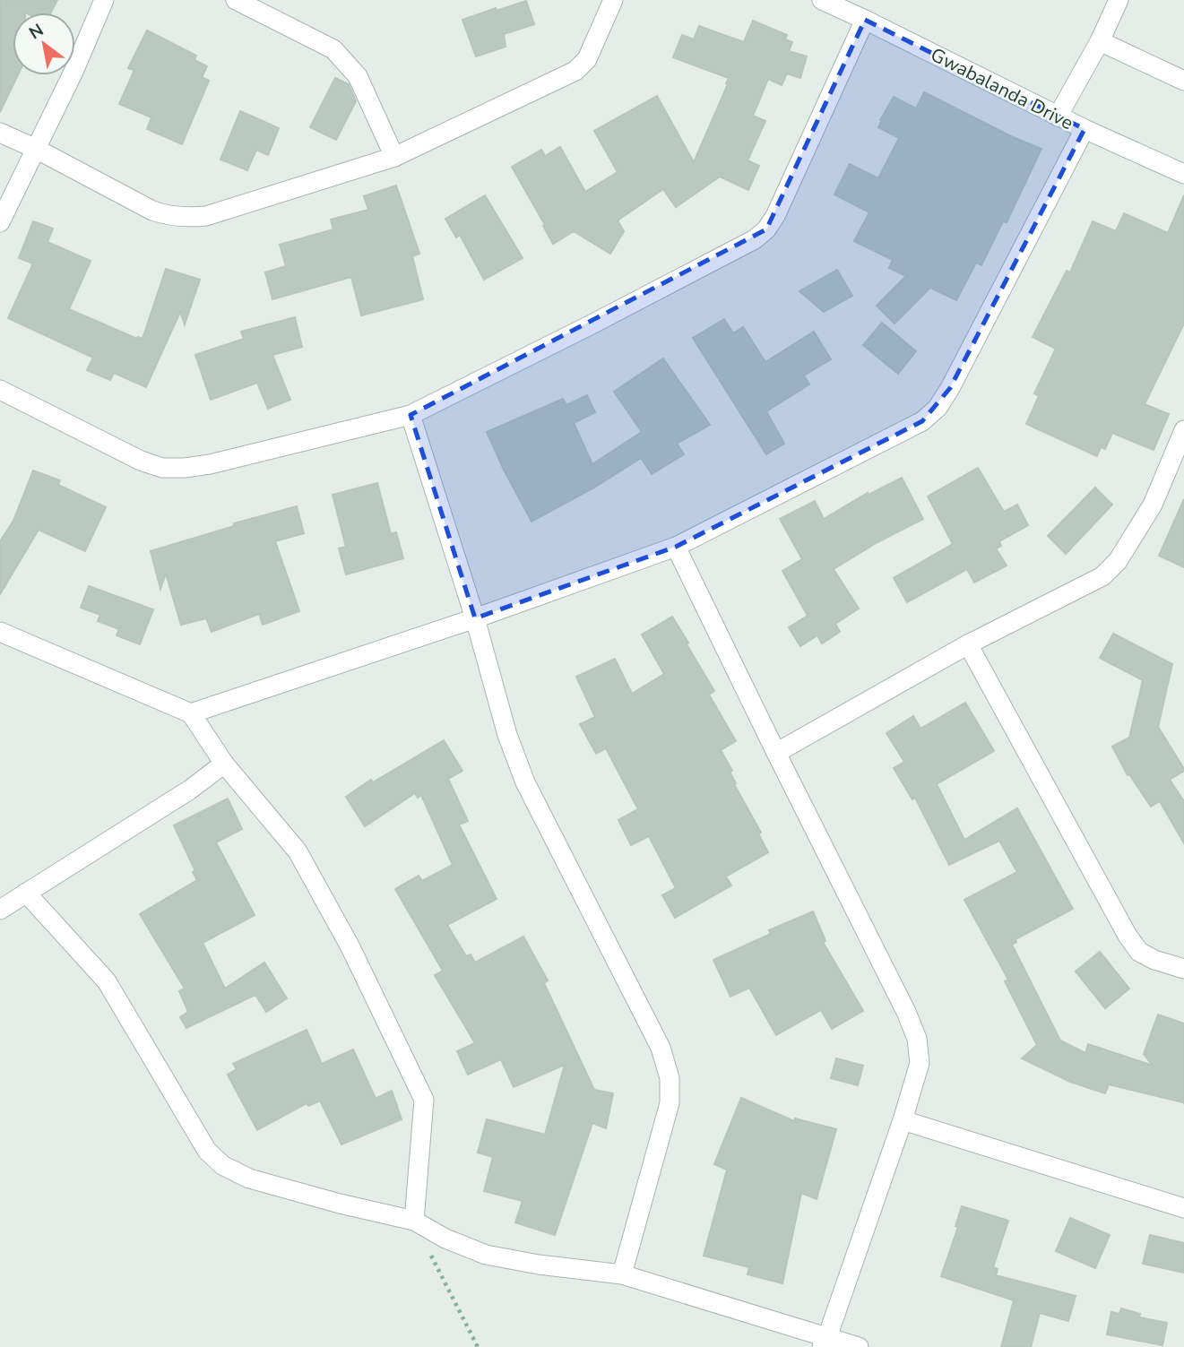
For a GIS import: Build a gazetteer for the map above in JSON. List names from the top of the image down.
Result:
{
  "streets": {
    "street": ["Gwabalanda Drive"]
  },
  "north": "top left"
}
